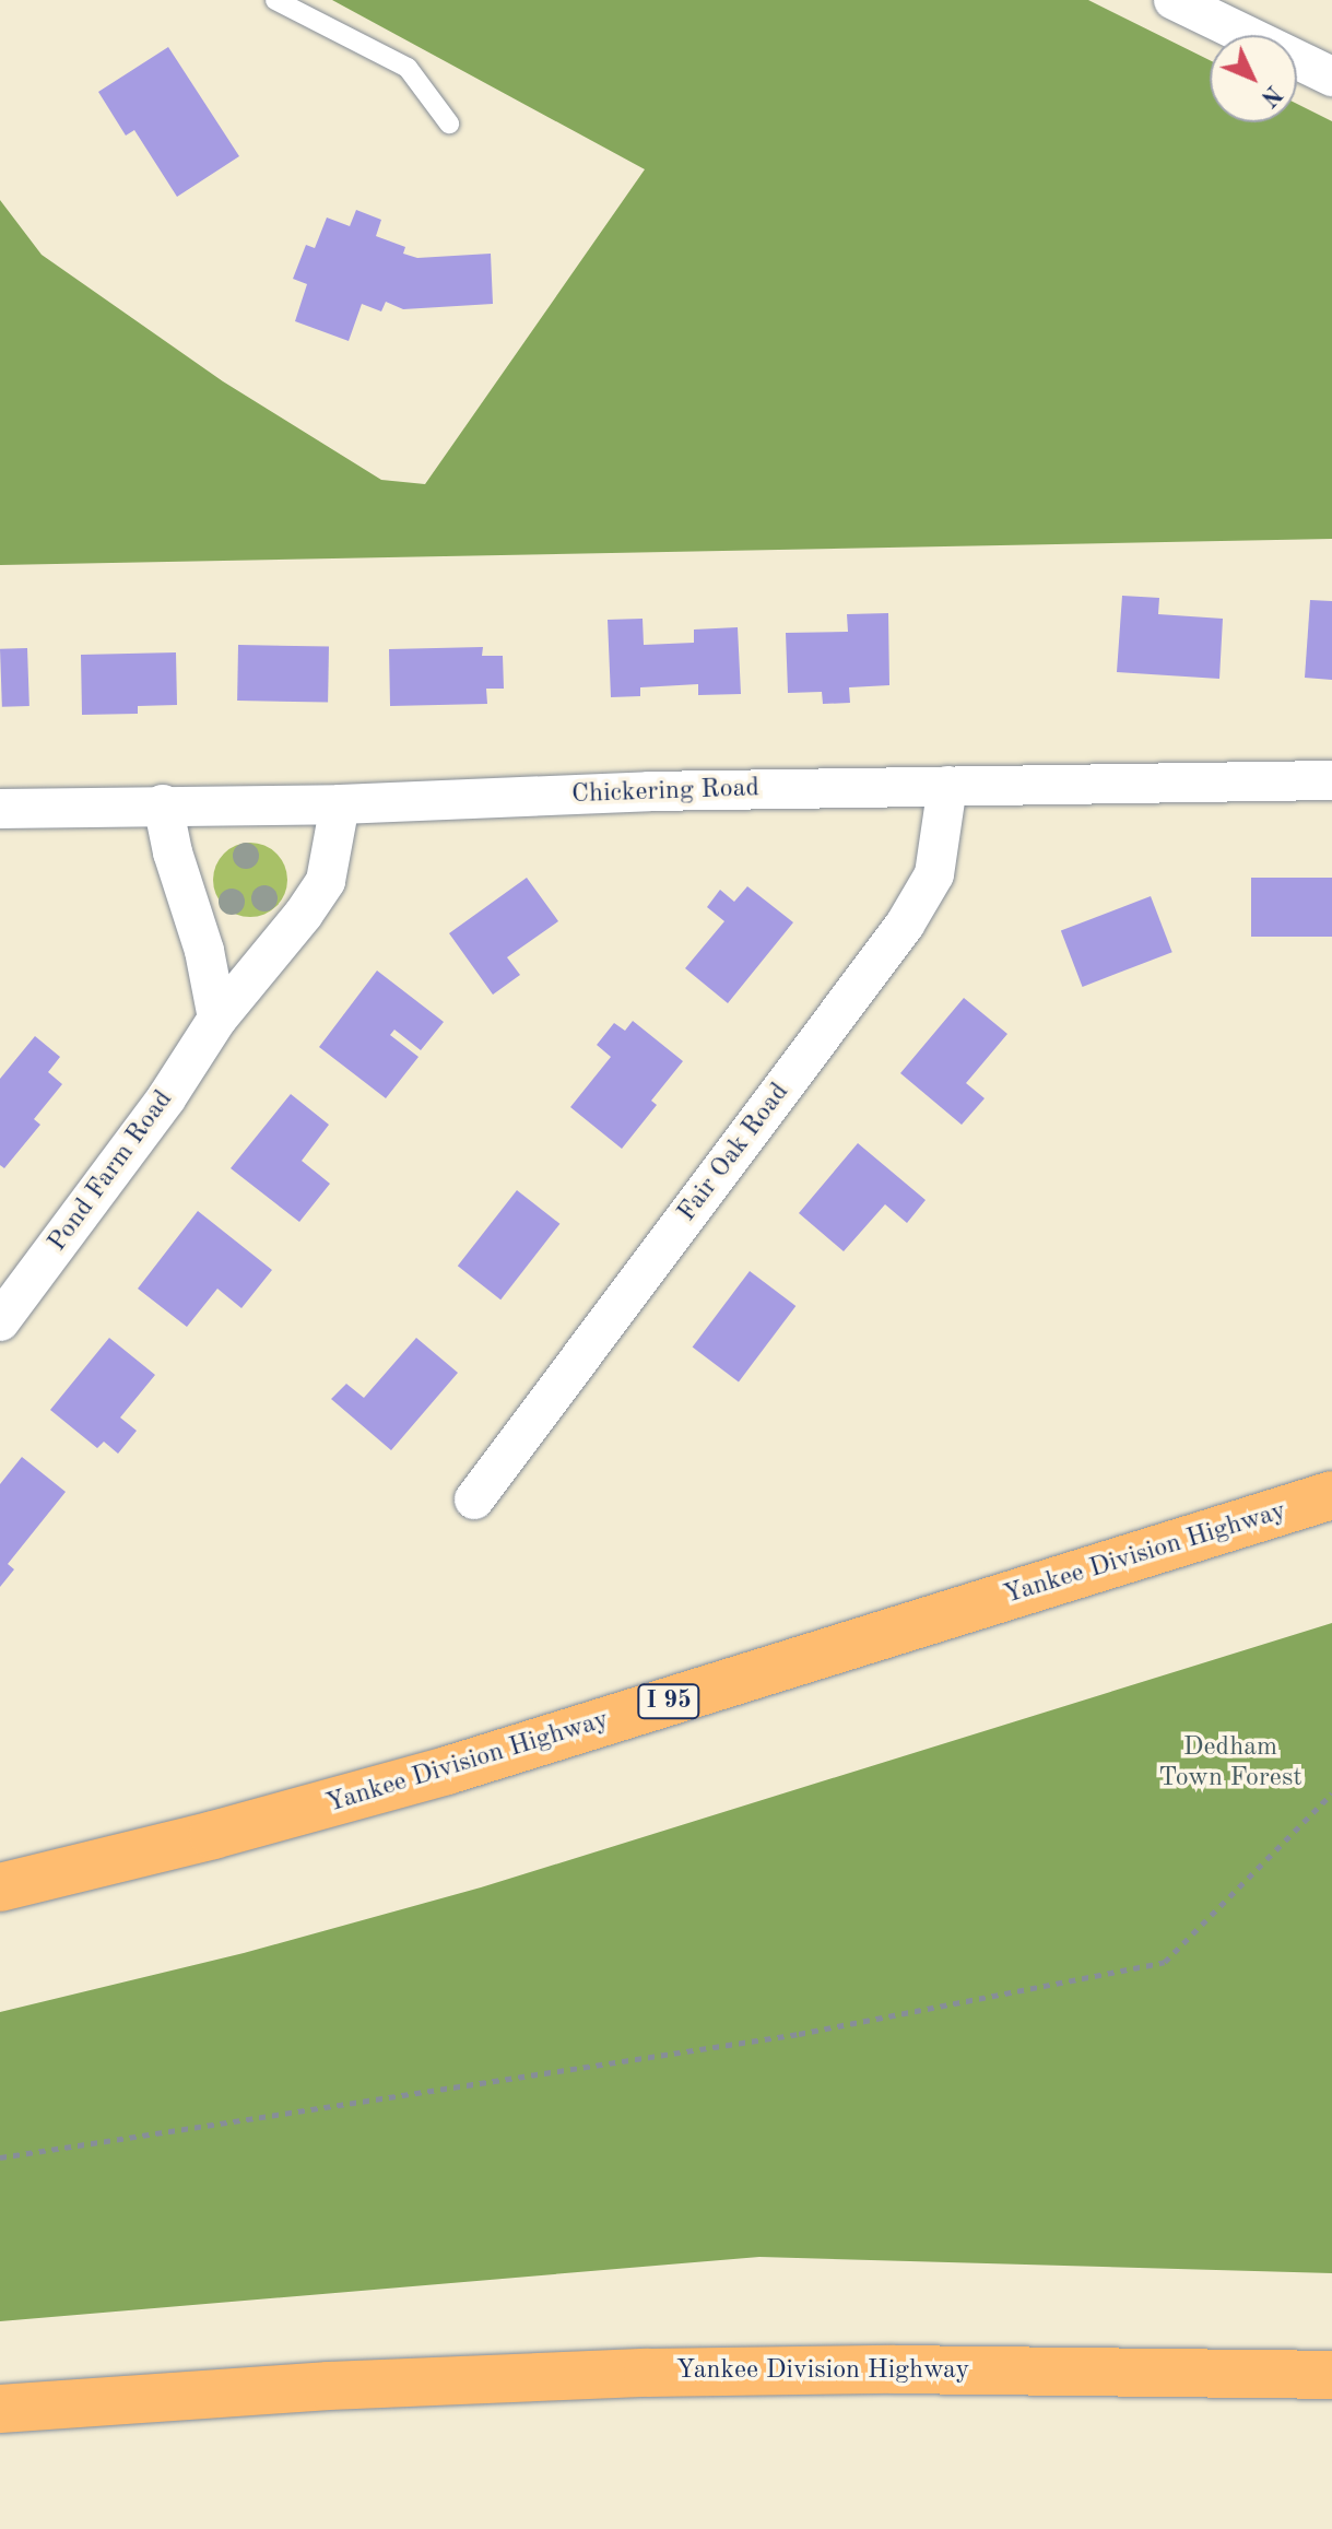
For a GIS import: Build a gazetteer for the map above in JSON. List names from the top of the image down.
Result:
{
  "streets": {
    "highway": ["Yankee Division Highway", "I 95"],
    "street": ["Chickering Road", "Fair Oak Road", "Pond Farm Road"]
  },
  "crossings": [
    ["Chickering Road", "Fair Oak Road"],
    ["Chickering Road", "Pond Farm Road"]
  ],
  "parks": ["Dedham Town Forest"],
  "north": "bottom right"
}
